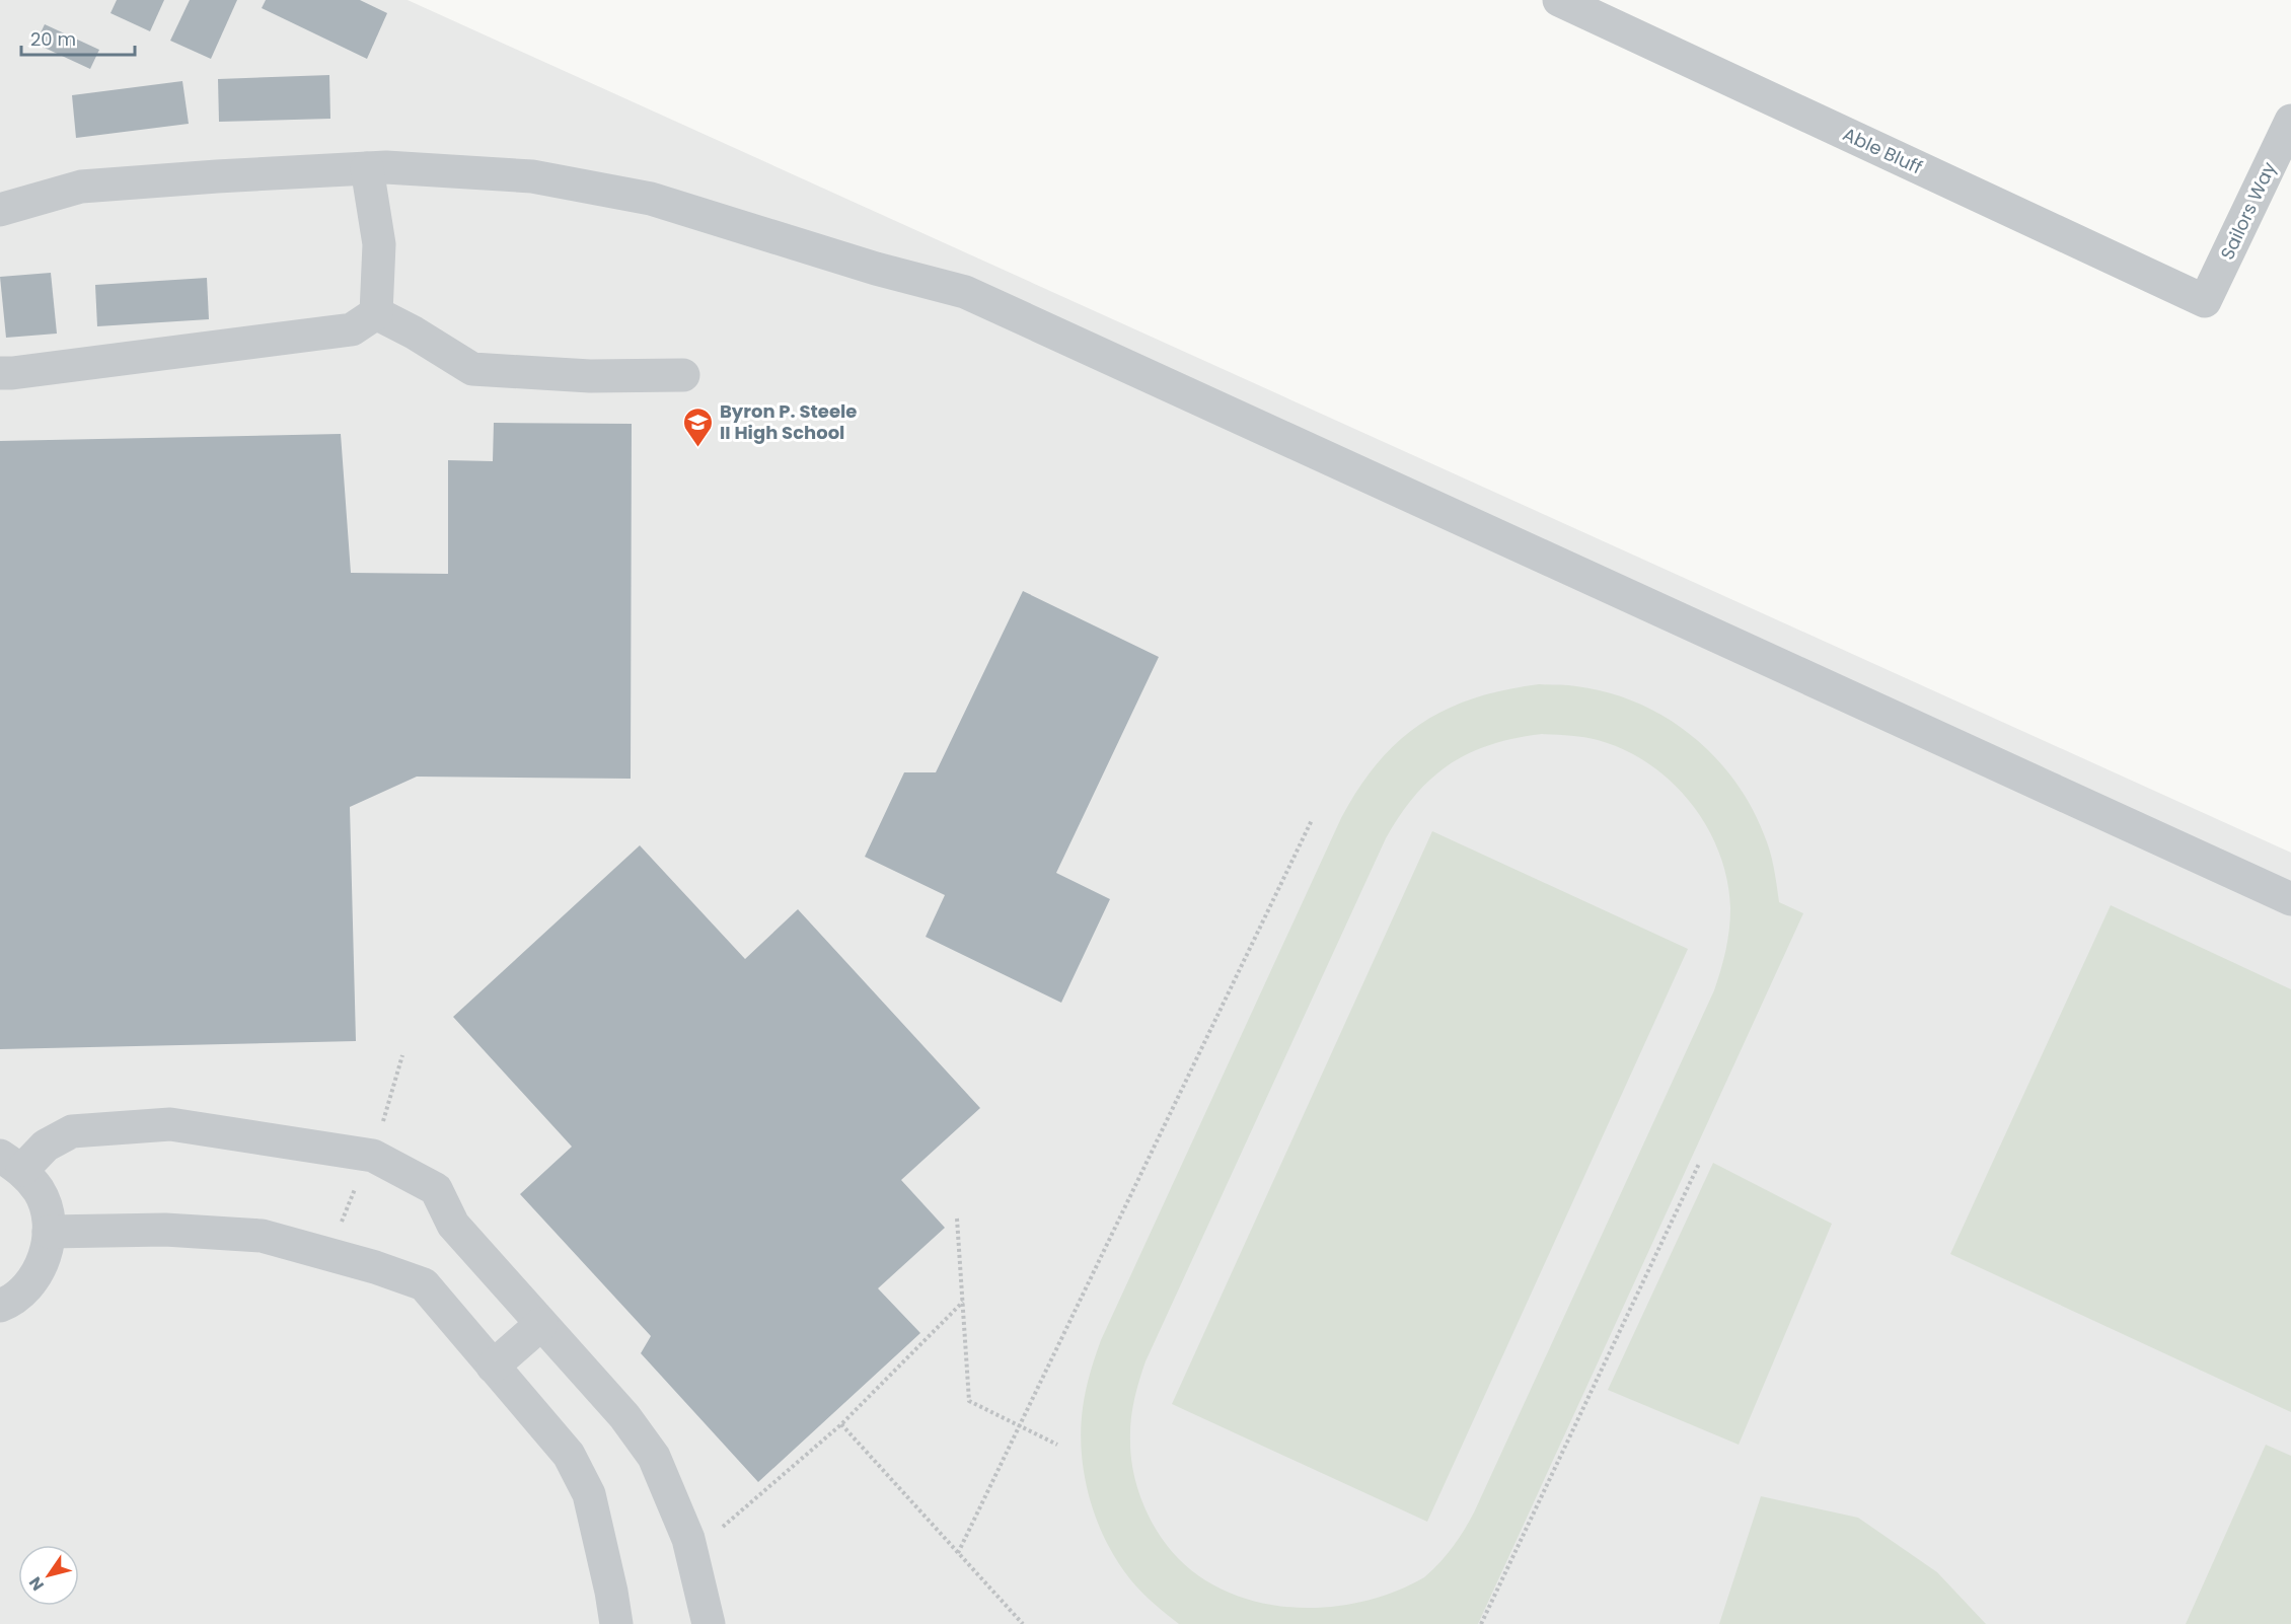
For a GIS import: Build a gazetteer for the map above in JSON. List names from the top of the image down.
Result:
{
  "streets": {
    "street": ["Able Bluff", "Sailors Way"]
  },
  "crossings": [
    ["Able Bluff", "Sailors Way"]
  ],
  "places": {
    "school or university": ["Byron P. Steele II High School"]
  },
  "scale_bar": "20 m",
  "north": "bottom left"
}
